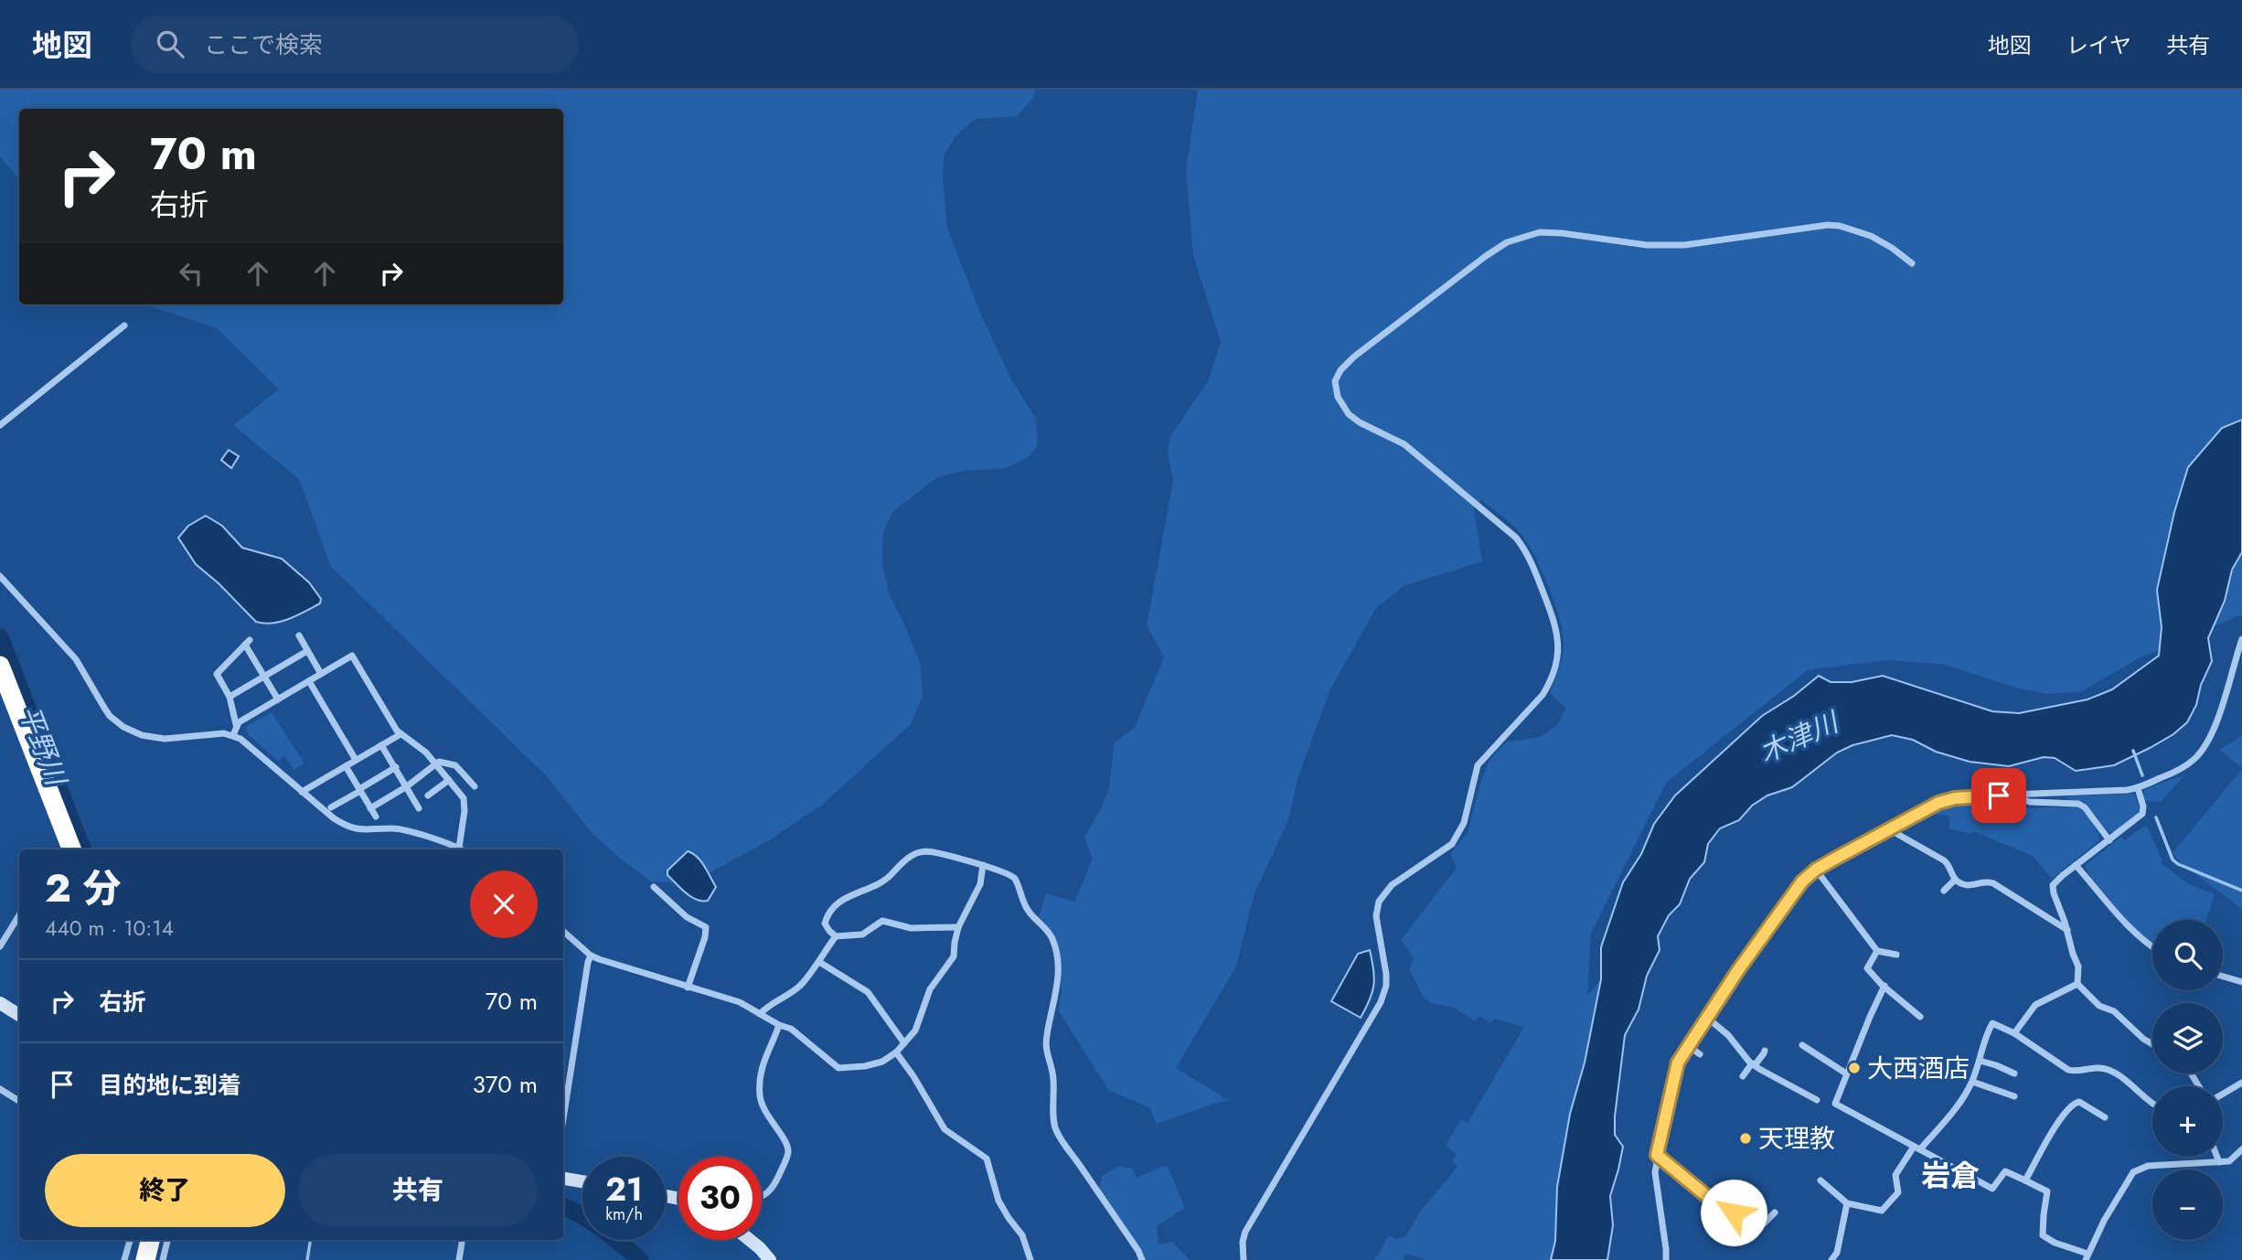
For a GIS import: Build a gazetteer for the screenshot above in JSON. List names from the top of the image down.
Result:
{
  "districts": ["岩倉"],
  "water": ["木津川", "平野川"],
  "places": ["大西酒店", "天理教"],
  "page": {
    "header": "地図",
    "search": "ここで検索",
    "nav": ["地図", "レイヤ", "共有"],
    "turn": ["70 m", "右折"],
    "heading": ["2 分", "440 m · 10:14"],
    "map_buttons": ["+", "−"],
    "list": [
      {
        "name": "右折",
        "value": "70 m"
      },
      {
        "name": "目的地に到着",
        "value": "370 m"
      }
    ],
    "buttons": ["終了", "共有"],
    "speed": "21 km/h",
    "limit": "30"
  }
}
